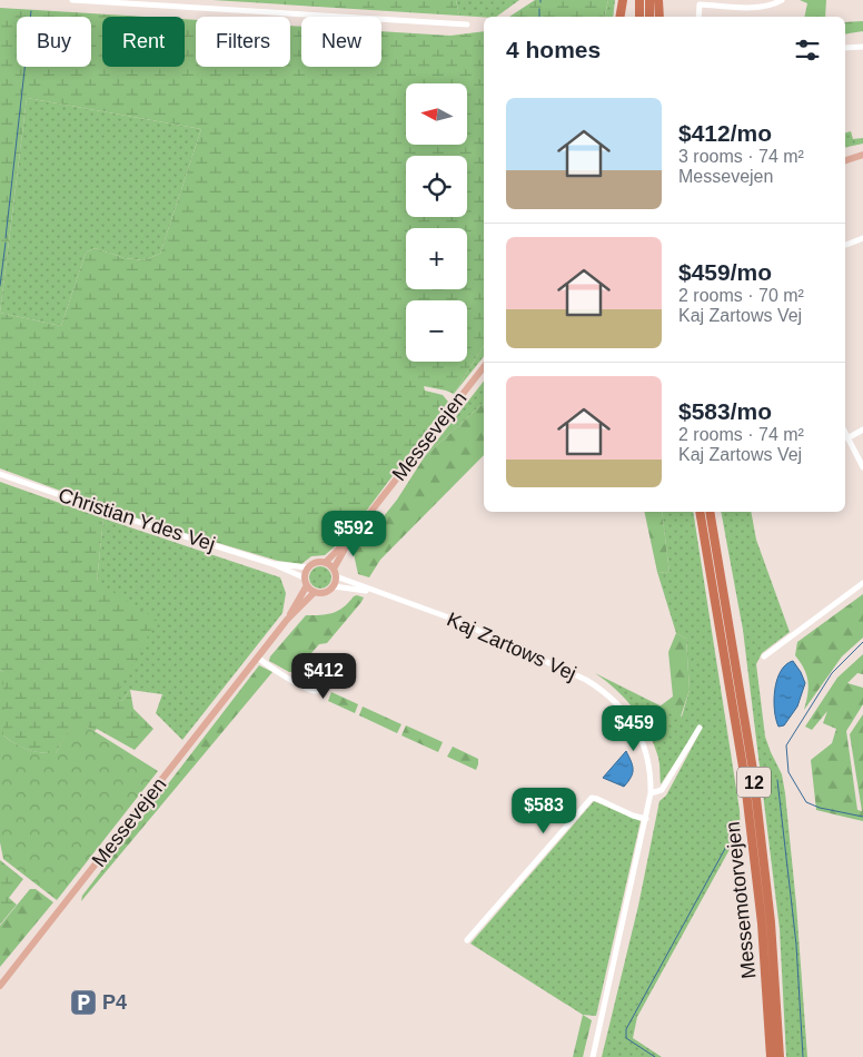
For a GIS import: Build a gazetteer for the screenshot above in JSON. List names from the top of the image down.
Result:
{
  "streets": {
    "highway": ["12", "Messemotorvejen"],
    "main road": ["Messevejen"],
    "street": ["Christian Ydes Vej", "Kaj Zartows Vej"]
  },
  "crossings": [
    ["Messevejen", "Christian Ydes Vej"],
    ["Messevejen", "Kaj Zartows Vej"],
    ["Christian Ydes Vej", "Kaj Zartows Vej"]
  ],
  "places": {
    "parking": ["P4"]
  },
  "north": "left",
  "page": {
    "chip": [
      "Buy",
      "Rent",
      "Filters",
      "New"
    ],
    "heading": "4 homes",
    "map_buttons": ["+", "−"],
    "list": [
      {
        "name": "$412/mo",
        "note": "3 rooms · 74 m² · Messevejen"
      },
      {
        "name": "$459/mo",
        "note": "2 rooms · 70 m² · Kaj Zartows Vej"
      },
      {
        "name": "$583/mo",
        "note": "2 rooms · 74 m² · Kaj Zartows Vej"
      }
    ],
    "price": [
      "$592",
      "$412",
      "$459",
      "$583"
    ]
  }
}
